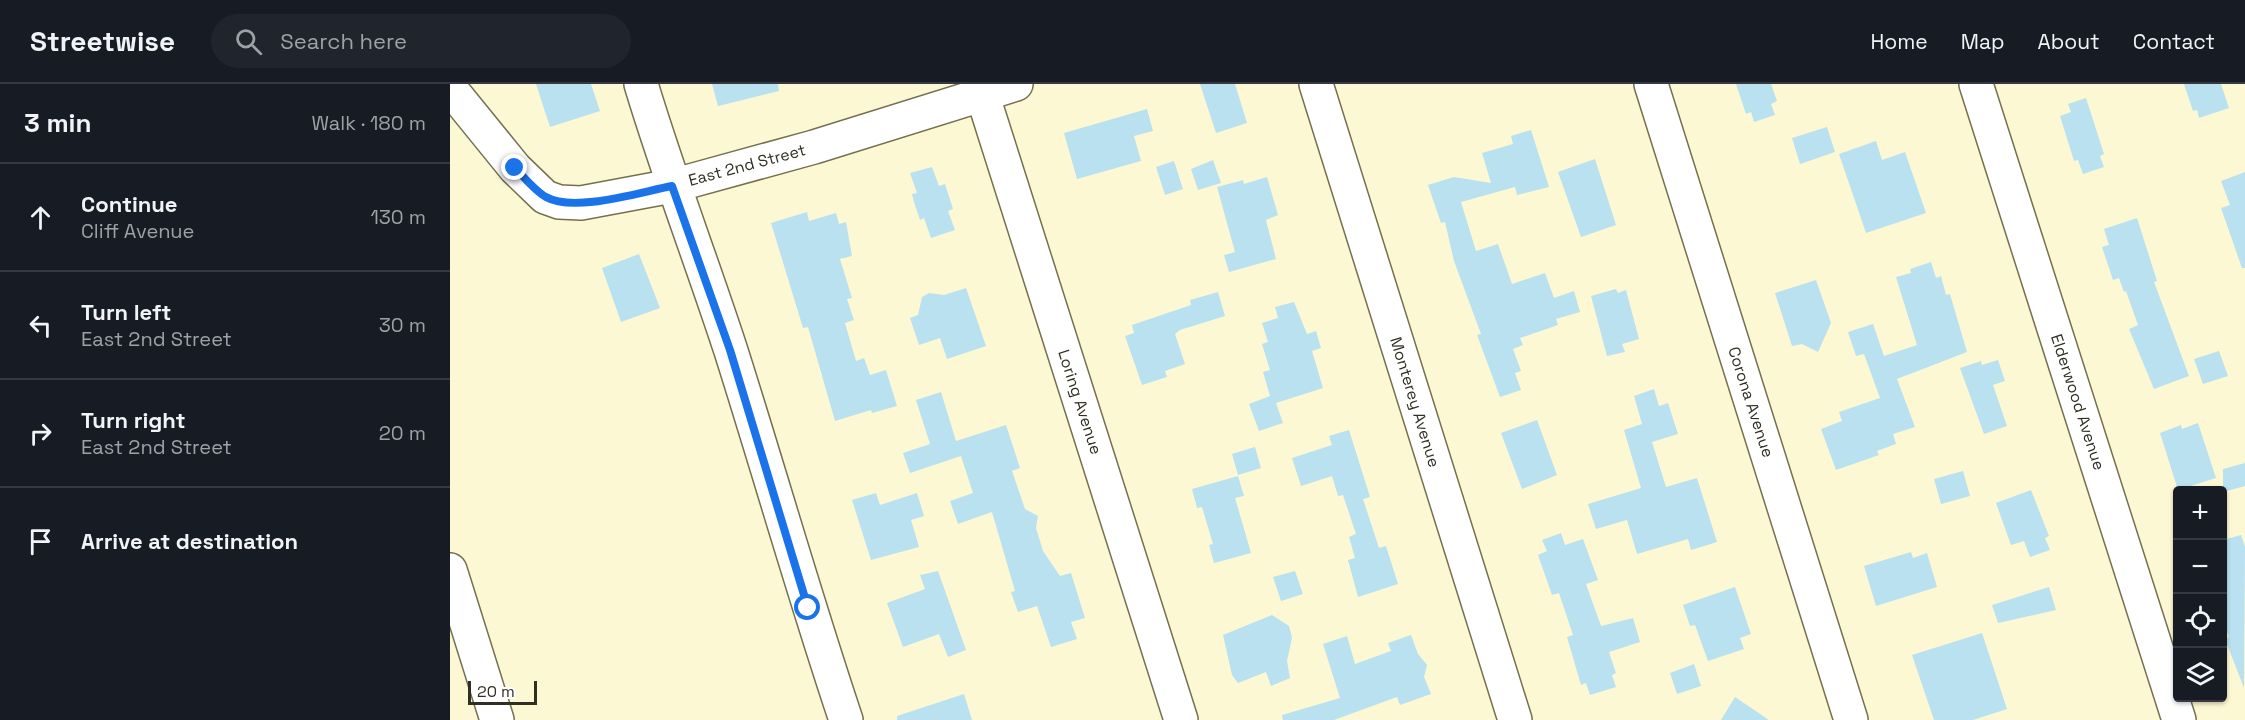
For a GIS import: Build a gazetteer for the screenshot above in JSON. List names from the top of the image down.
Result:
{
  "streets": {
    "street": [
      "East 2nd Street",
      "Loring Avenue",
      "Monterey Avenue",
      "Corona Avenue",
      "Elderwood Avenue"
    ]
  },
  "crossings": [
    ["East 2nd Street", "Loring Avenue"]
  ],
  "scale_bar": "20 m",
  "page": {
    "header": "Streetwise",
    "search": "Search here",
    "nav": [
      "Home",
      "Map",
      "About",
      "Contact"
    ],
    "heading": ["3 min", "Walk · 180 m"],
    "list": [
      ["Continue", "Cliff Avenue", "130 m"],
      ["Turn left", "East 2nd Street", "30 m"],
      ["Turn right", "East 2nd Street", "20 m"],
      "Arrive at destination"
    ],
    "map_buttons": ["+", "−"],
    "scale": "20 m"
  }
}
